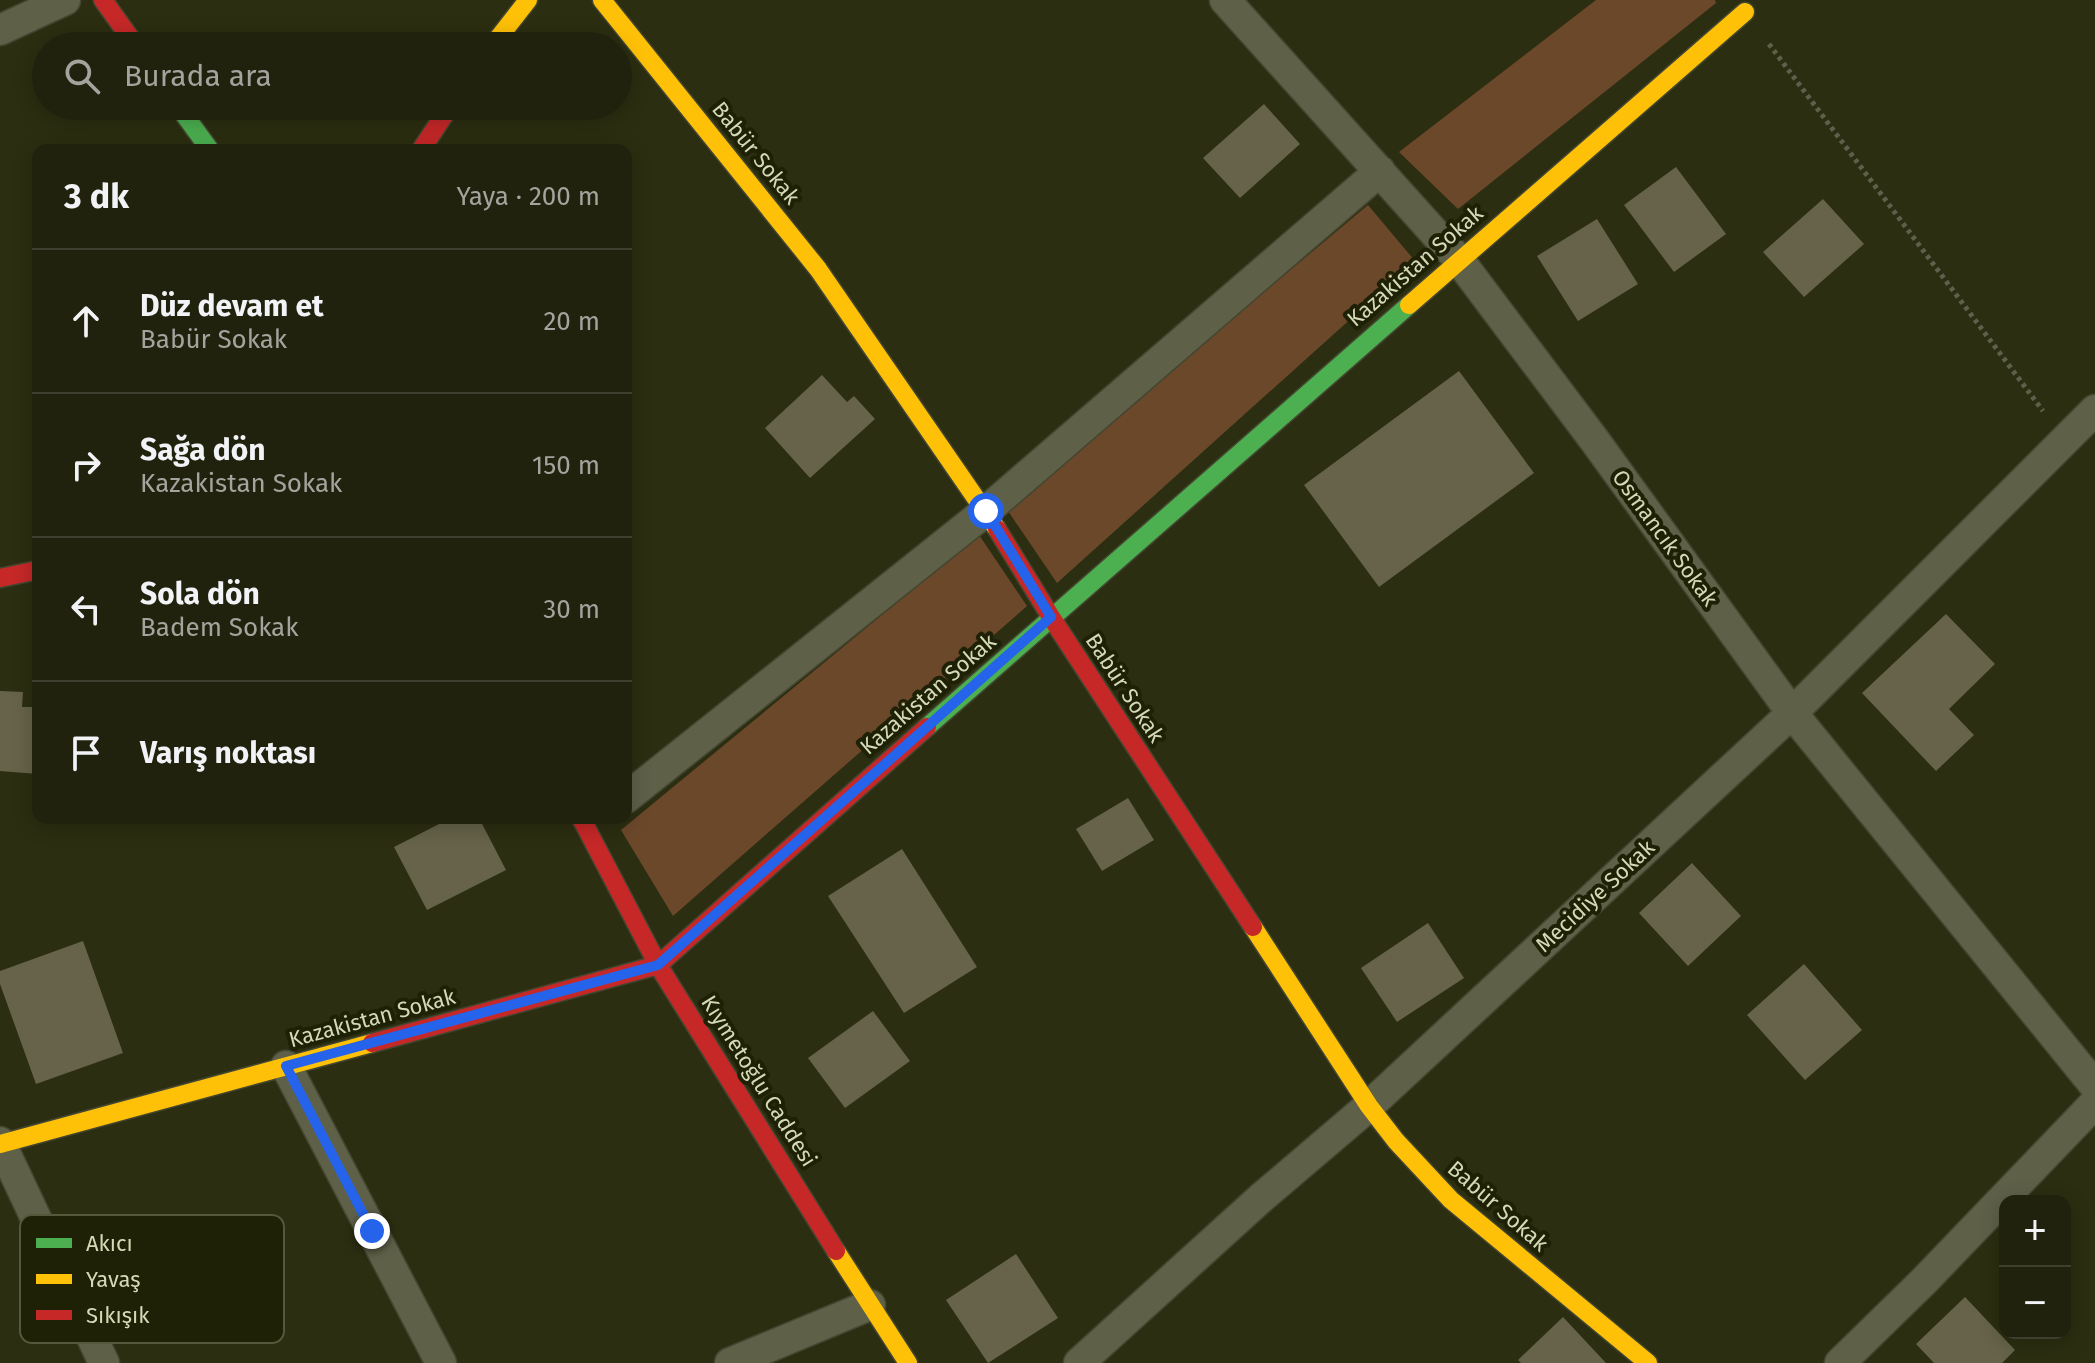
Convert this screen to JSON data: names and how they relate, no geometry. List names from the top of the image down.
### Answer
{
  "streets": {
    "street": [
      "Babür Sokak",
      "Kazakistan Sokak",
      "Osmancık Sokak",
      "Mecidiye Sokak",
      "Kıymetoğlu Caddesi"
    ]
  },
  "crossings": [
    ["Babür Sokak", "Kazakistan Sokak"],
    ["Babür Sokak", "Mecidiye Sokak"],
    ["Kazakistan Sokak", "Osmancık Sokak"],
    ["Kazakistan Sokak", "Kıymetoğlu Caddesi"],
    ["Osmancık Sokak", "Mecidiye Sokak"]
  ],
  "legend": ["Akıcı", "Yavaş", "Sıkışık"],
  "page": {
    "search": "Burada ara",
    "heading": ["3 dk", "Yaya · 200 m"],
    "list": [
      ["Düz devam et", "Babür Sokak", "20 m"],
      ["Sağa dön", "Kazakistan Sokak", "150 m"],
      ["Sola dön", "Badem Sokak", "30 m"],
      "Varış noktası"
    ],
    "map_buttons": ["+", "−"]
  }
}
